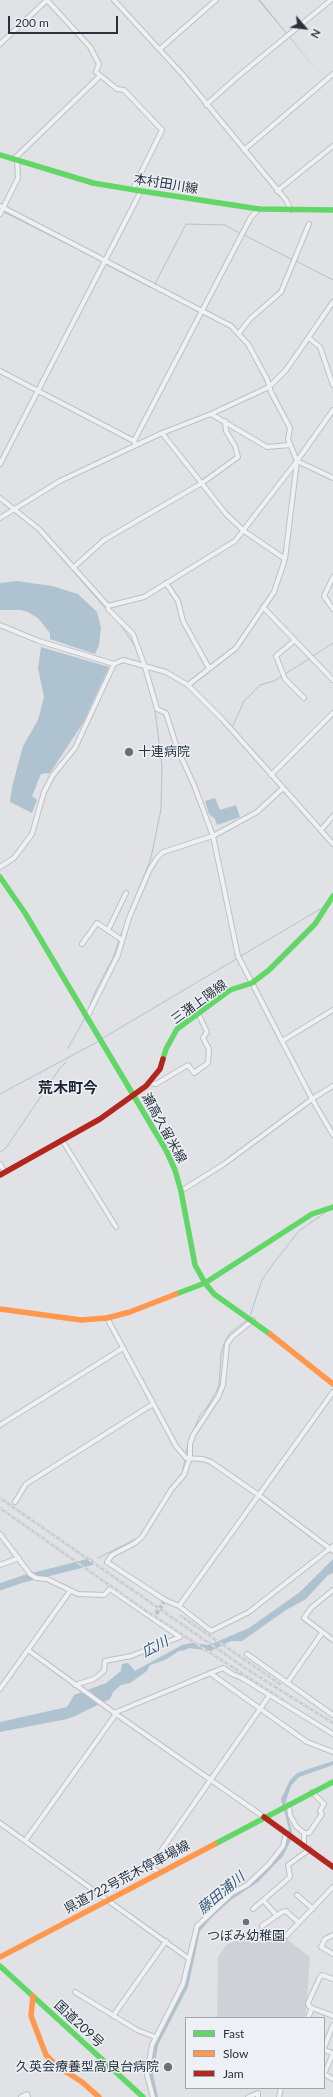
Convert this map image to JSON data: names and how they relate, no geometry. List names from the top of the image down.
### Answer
{
  "streets": {
    "main road": [
      "本村田川線",
      "三潴上陽線",
      "瀬高久留米線",
      "県道722号荒木停車場線",
      "国道209号"
    ]
  },
  "crossings": [
    ["三潴上陽線", "瀬高久留米線"]
  ],
  "districts": ["荒木町今"],
  "water": ["広川", "藤田浦川"],
  "places": ["十連病院", "つぼみ幼稚園", "久英会療養型高良台病院"],
  "legend": ["Fast", "Slow", "Jam"],
  "scale_bar": "200 m",
  "north": "bottom right"
}
